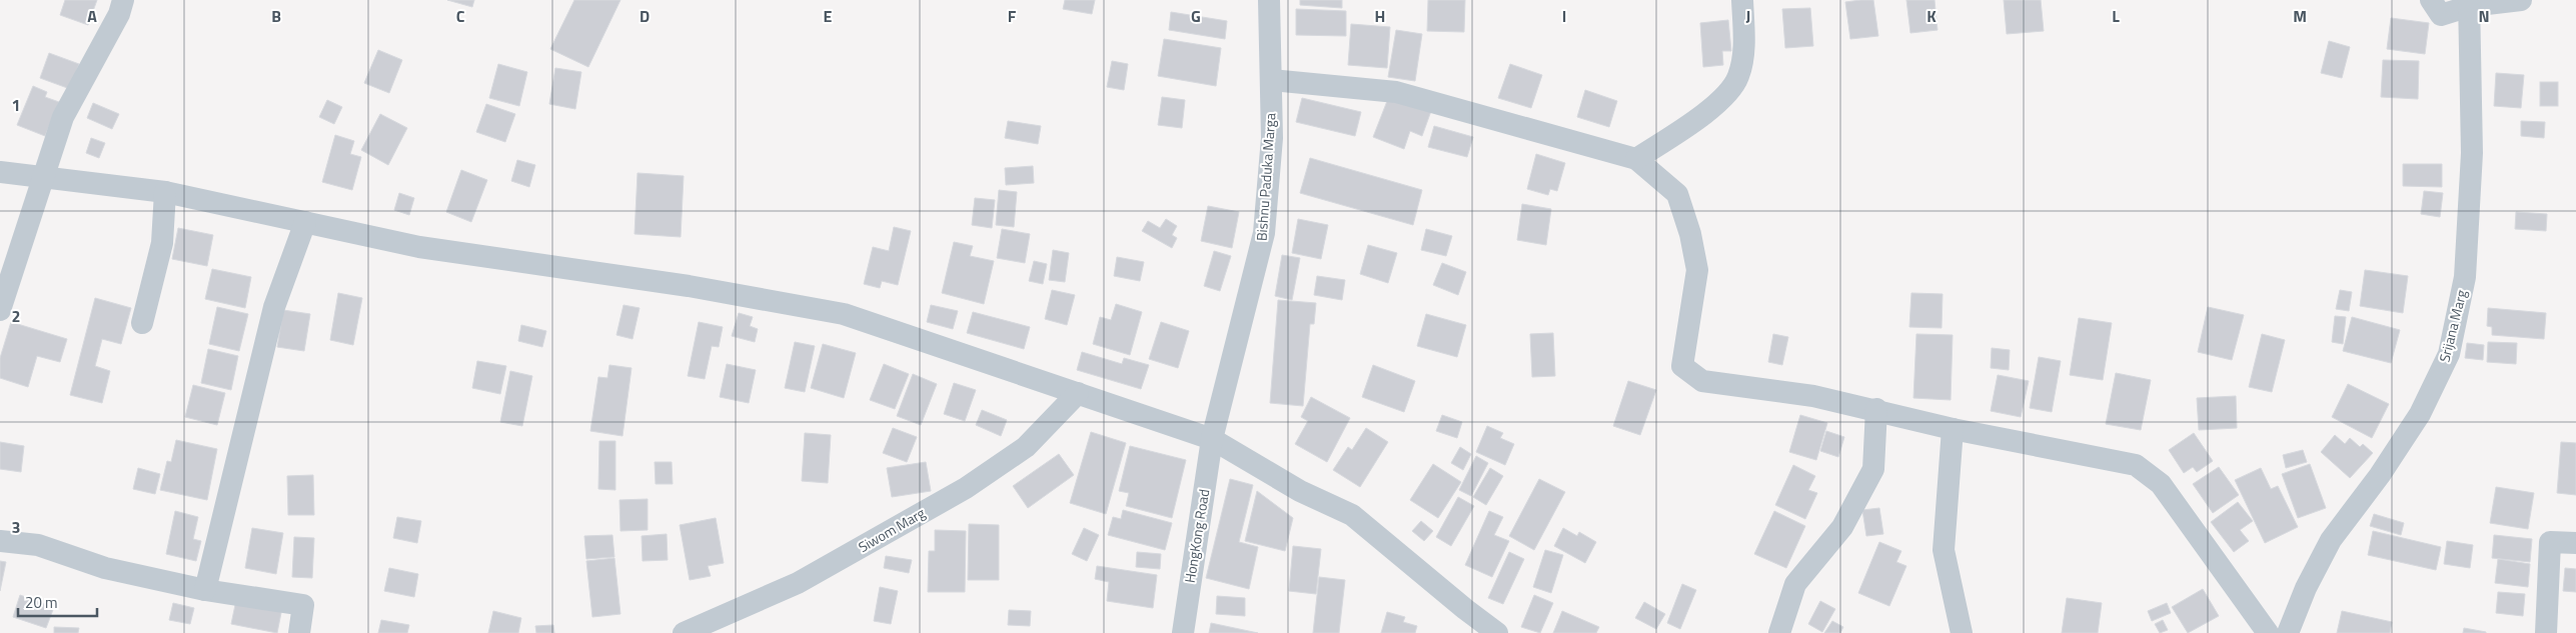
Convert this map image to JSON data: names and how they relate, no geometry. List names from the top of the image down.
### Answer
{
  "streets": {
    "street": [
      "Bishnu Paduka Marga",
      "Srijana Marg",
      "Siwom Marg",
      "HongKong Road"
    ]
  },
  "crossings": [
    ["Bishnu Paduka Marga", "HongKong Road"]
  ],
  "scale_bar": "20 m",
  "grid": {
    "columns": [
      "A",
      "B",
      "C",
      "D",
      "E",
      "F",
      "G",
      "H",
      "I",
      "J",
      "K",
      "L",
      "M",
      "N"
    ],
    "rows": ["1", "2", "3"]
  }
}
